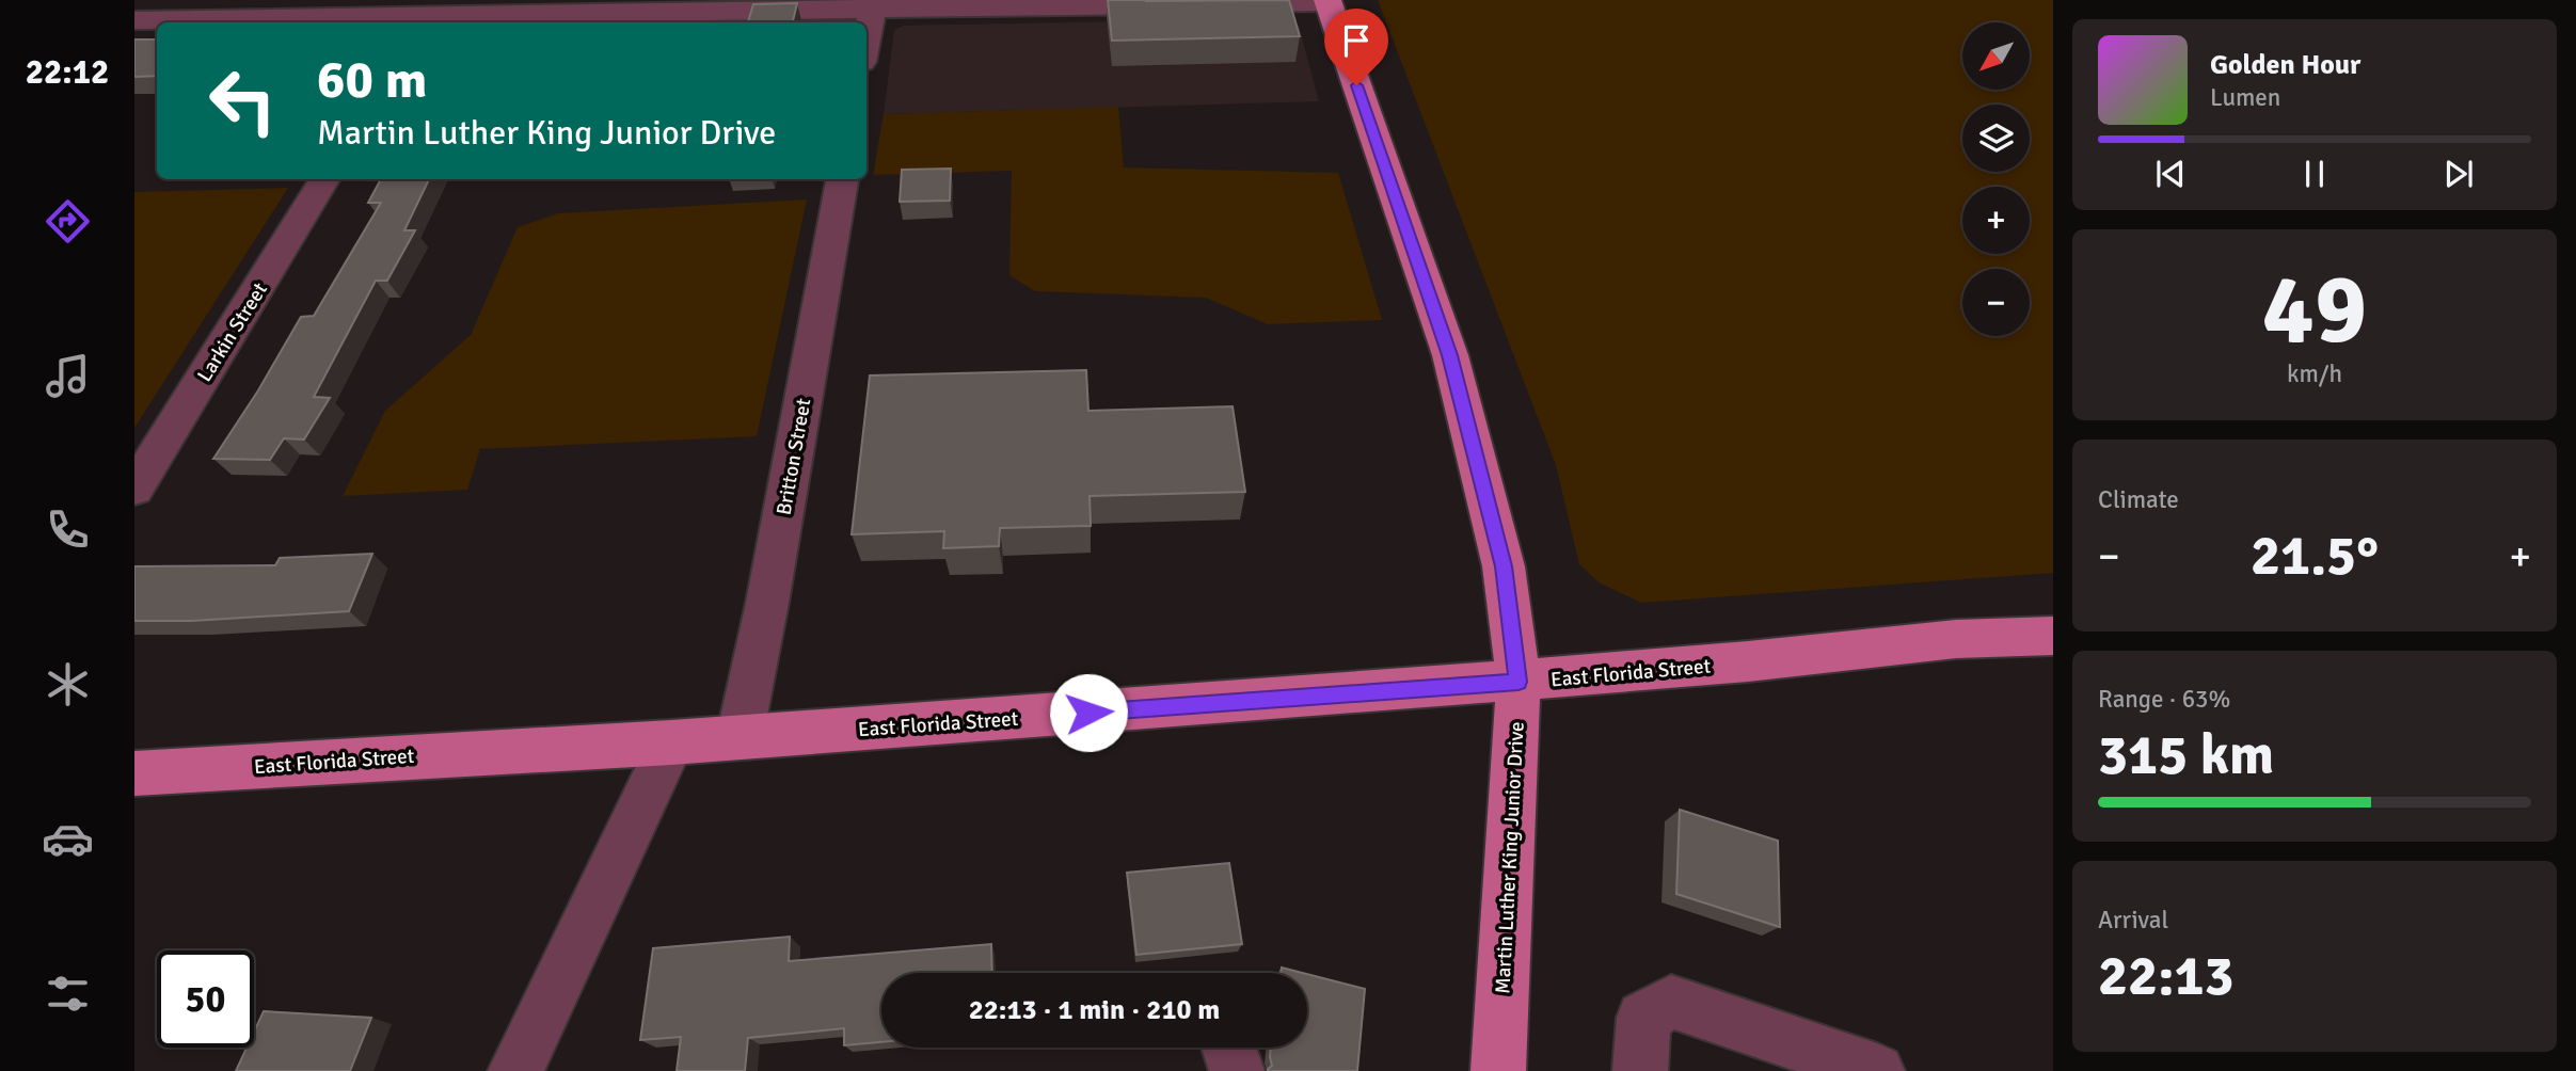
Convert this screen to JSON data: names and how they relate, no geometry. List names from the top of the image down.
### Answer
{
  "streets": {
    "main road": ["East Florida Street", "Martin Luther King Junior Drive"],
    "street": ["Larkin Street", "Britton Street"]
  },
  "crossings": [
    ["Britton Street", "East Florida Street"],
    ["East Florida Street", "Martin Luther King Junior Drive"]
  ],
  "north": "bottom left",
  "page": {
    "tabs": "22:12",
    "map_buttons": ["+", "−"],
    "turn": ["60 m", "Martin Luther King Junior Drive"],
    "song": ["Golden Hour", "Lumen"],
    "tile": [
      ["49", "km/h"],
      "Climate",
      ["Range · 63%", "315 km"],
      ["Arrival", "22:13"]
    ],
    "heat": ["−", "21.5°", "+"],
    "limit": "50",
    "trip": "22:13 · 1 min · 210 m"
  }
}
